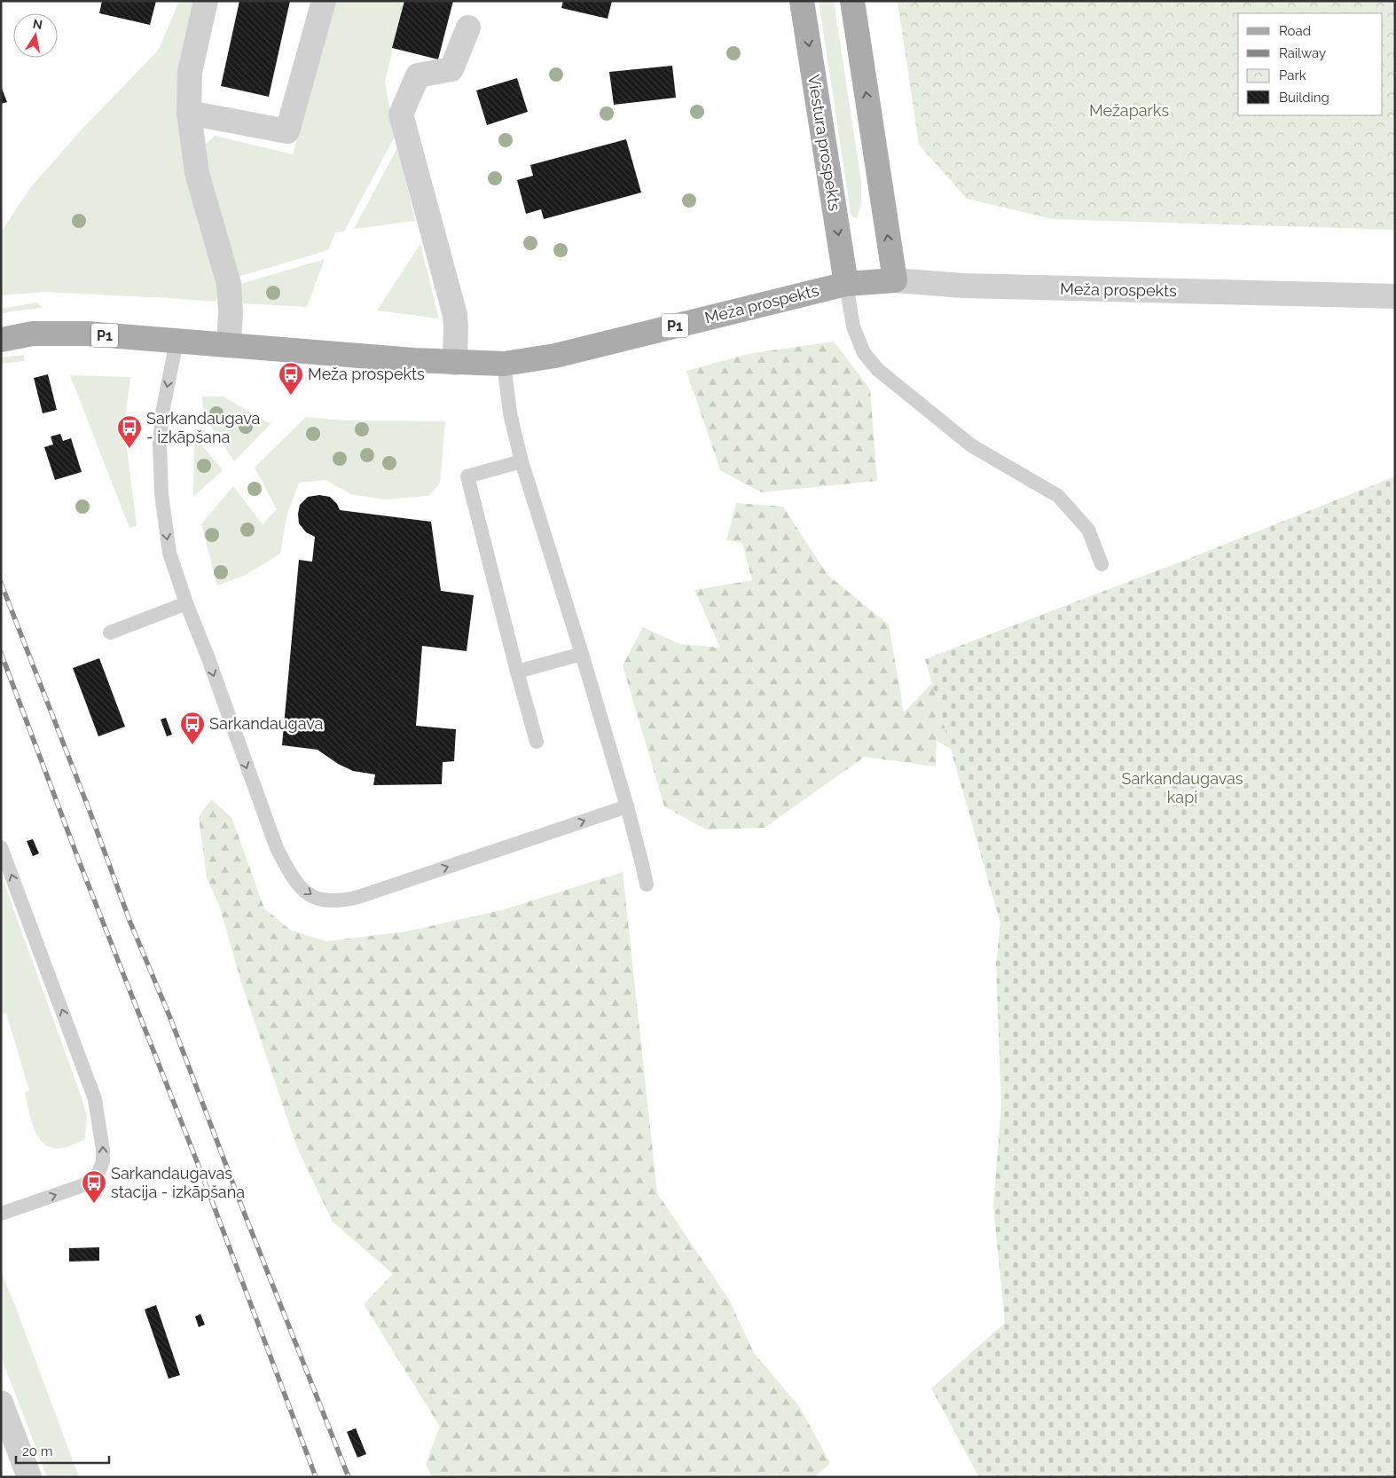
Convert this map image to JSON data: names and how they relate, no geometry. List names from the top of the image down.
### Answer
{
  "streets": {
    "main road": ["Viestura prospekts", "Meža prospekts", "P1"]
  },
  "crossings": [
    ["Viestura prospekts", "Meža prospekts"]
  ],
  "parks": ["Mežaparks", "Sarkandaugavas kapi"],
  "places": {
    "bus stop": [
      "Meža prospekts",
      "Sarkandaugava - izkāpšana",
      "Sarkandaugava",
      "Sarkandaugavas stacija - izkāpšana"
    ]
  },
  "legend": [
    "Road",
    "Railway",
    "Park",
    "Building"
  ],
  "scale_bar": "20 m",
  "north": "top"
}
